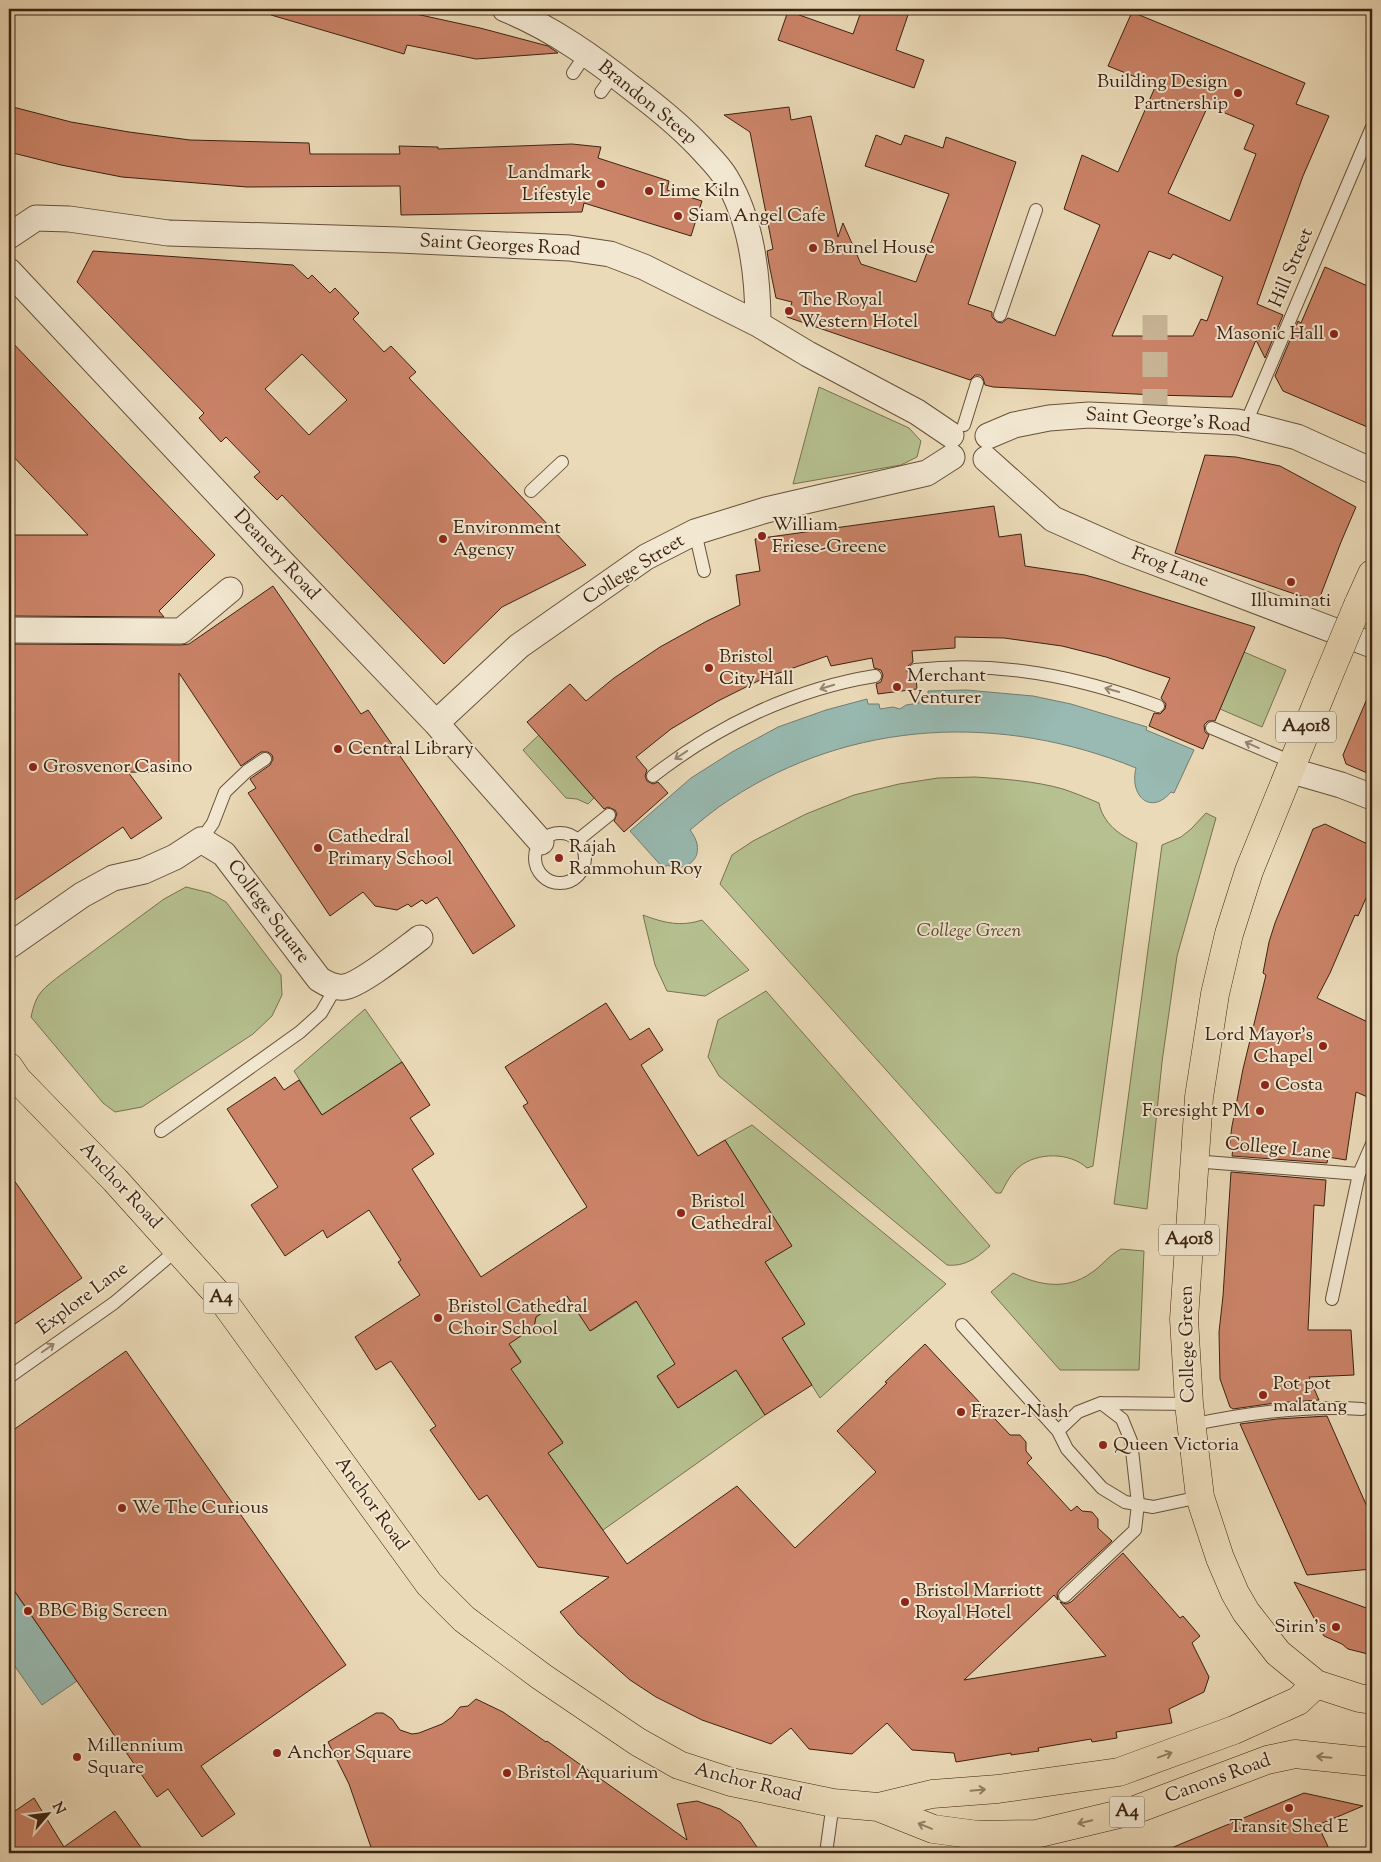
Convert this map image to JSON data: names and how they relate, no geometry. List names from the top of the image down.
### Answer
{
  "streets": {
    "main road": [
      "A4018",
      "Anchor Road",
      "A4",
      "College Green",
      "Canons Road"
    ],
    "street": [
      "Brandon Steep",
      "Saint Georges Road",
      "Saint George's Road",
      "Deanery Road",
      "Frog Lane",
      "College Street",
      "College Square"
    ],
    "lane": ["Hill Street", "College Lane", "Explore Lane"]
  },
  "crossings": [
    ["Brandon Steep", "Saint Georges Road"],
    ["Saint Georges Road", "Saint George's Road"],
    ["Saint Georges Road", "Frog Lane"],
    ["Saint Georges Road", "College Street"],
    ["Hill Street", "Saint George's Road"],
    ["Saint George's Road", "Frog Lane"],
    ["Saint George's Road", "College Street"],
    ["Deanery Road", "College Street"],
    ["Frog Lane", "College Street"],
    ["A4018", "College Green"],
    ["College Lane", "College Green"],
    ["Anchor Road", "Explore Lane"],
    ["Anchor Road", "Canons Road"],
    ["A4", "College Green"],
    ["A4", "Canons Road"]
  ],
  "one_way": ["Explore Lane"],
  "parks": ["College Green"],
  "places": [
    "Building Design Partnership",
    "Landmark Lifestyle",
    "Lime Kiln",
    "Siam Angel Cafe",
    "Brunel House",
    "The Royal Western Hotel",
    "Masonic Hall",
    "William Friese-Greene",
    "Environment Agency",
    "Illuminati",
    "Bristol City Hall",
    "Merchant Venturer",
    "Central Library",
    "Grosvenor Casino",
    "Cathedral Primary School",
    "Rajah Rammohun Roy",
    "Lord Mayor's Chapel",
    "Costa",
    "Foresight PM",
    "Bristol Cathedral",
    "Bristol Cathedral Choir School",
    "Pot pot malatang",
    "Frazer-Nash",
    "Queen Victoria",
    "We The Curious",
    "Bristol Marriott Royal Hotel",
    "BBC Big Screen",
    "Sirin's",
    "Anchor Square",
    "Millennium Square",
    "Bristol Aquarium",
    "Transit Shed E"
  ],
  "north": "top right"
}
